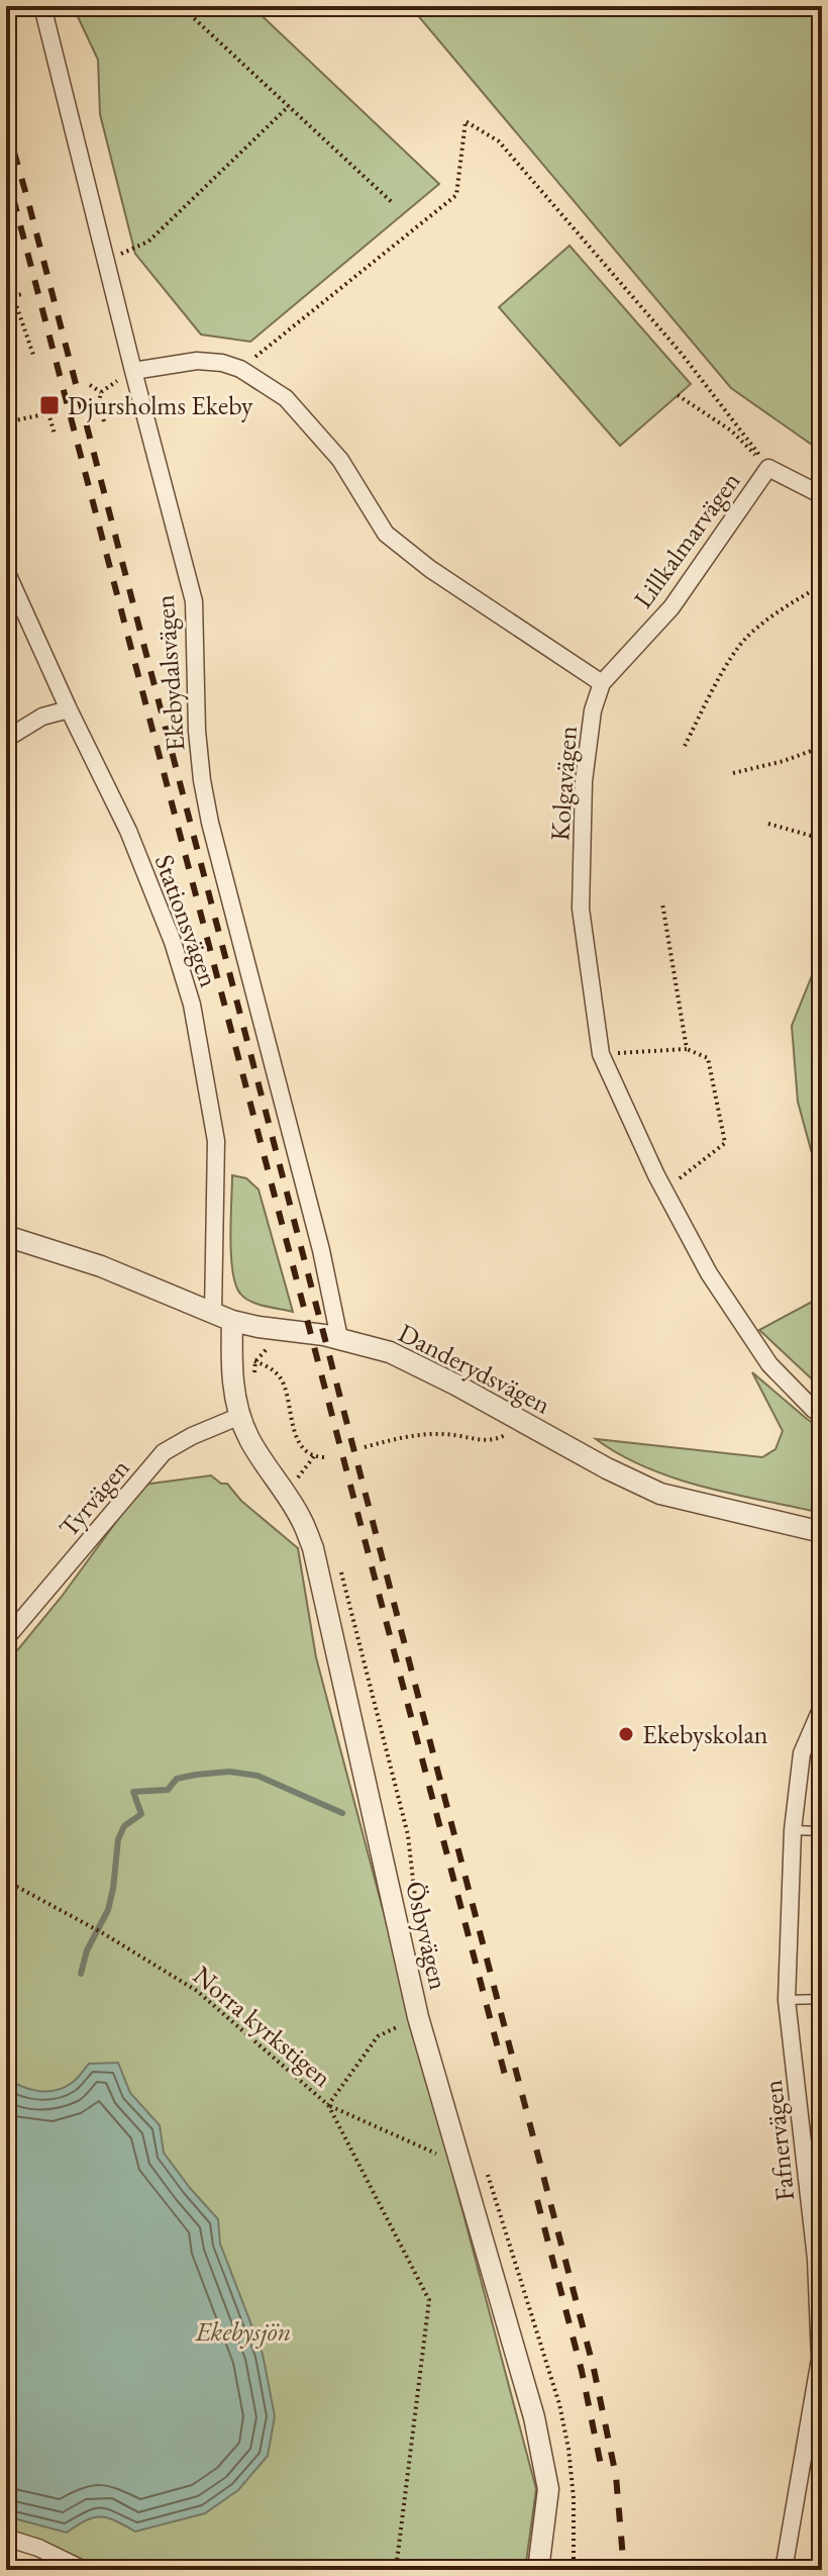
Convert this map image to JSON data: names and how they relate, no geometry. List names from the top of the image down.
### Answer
{
  "streets": {
    "street": [
      "Lillkalmarvägen",
      "Ekebydalsvägen",
      "Kolgavägen",
      "Stationsvägen",
      "Danderydsvägen",
      "Tyrvägen",
      "Ösbyvägen",
      "Fafnervägen"
    ],
    "path": ["Norra kyrkstigen"]
  },
  "crossings": [
    ["Lillkalmarvägen", "Kolgavägen"],
    ["Ekebydalsvägen", "Danderydsvägen"],
    ["Stationsvägen", "Danderydsvägen"],
    ["Stationsvägen", "Ösbyvägen"],
    ["Danderydsvägen", "Ösbyvägen"],
    ["Tyrvägen", "Ösbyvägen"],
    ["Ösbyvägen", "Norra kyrkstigen"]
  ],
  "parks": ["Ekebysjön"],
  "places": {
    "transit": ["Djursholms Ekeby"],
    "other": ["Ekebyskolan"]
  }
}
